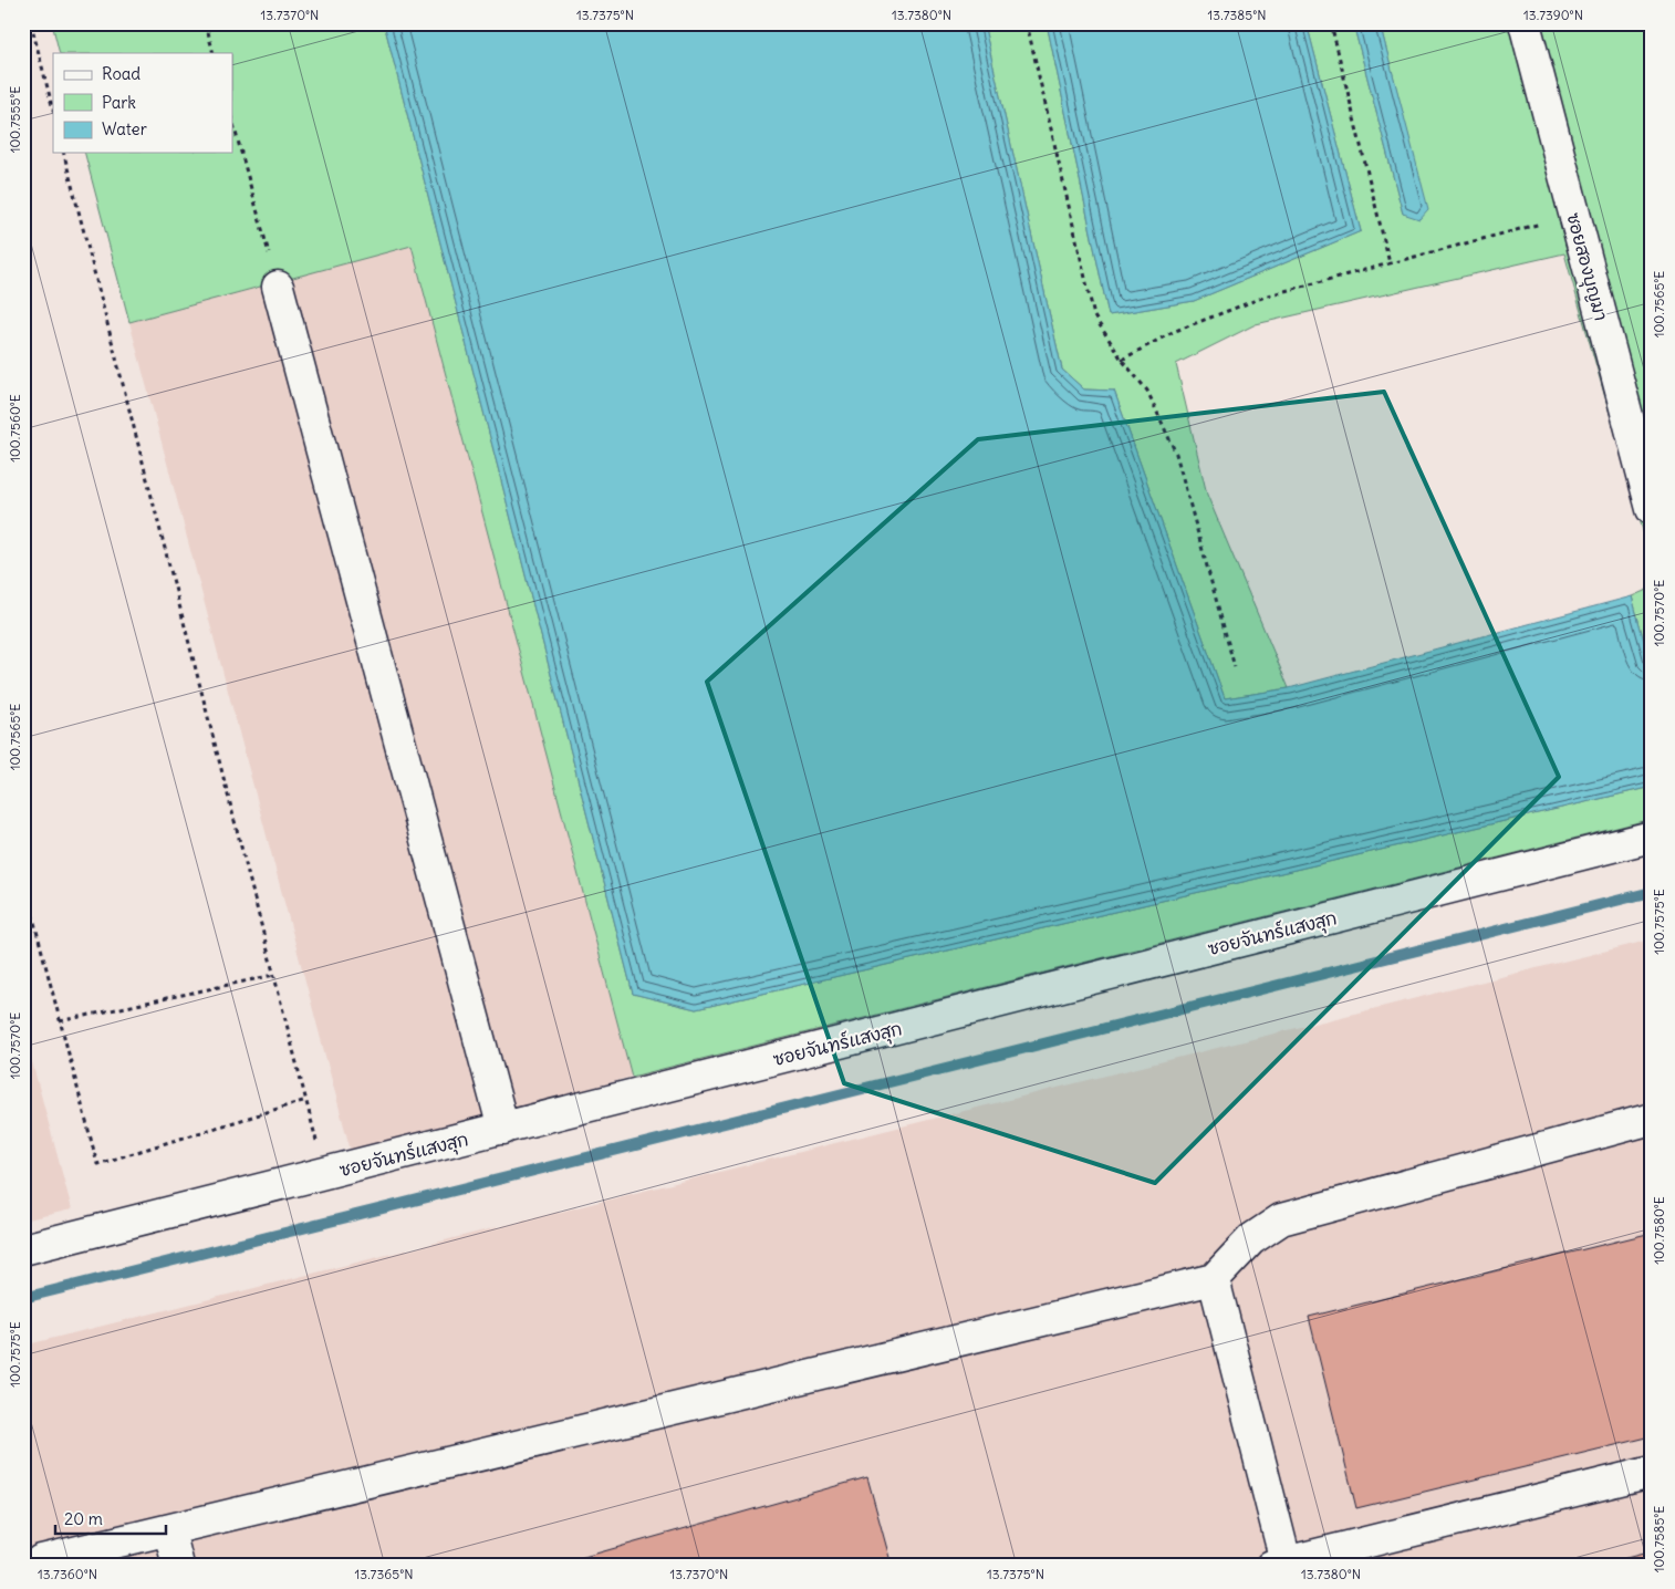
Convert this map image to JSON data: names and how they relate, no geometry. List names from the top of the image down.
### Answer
{
  "streets": {
    "street": ["ซอยสองบุญมา", "ซอยจันทร์แสงสุก"]
  },
  "legend": ["Road", "Park", "Water"],
  "scale_bar": "20 m",
  "coordinates": [
    "13.7370°N",
    "13.7375°N",
    "13.7380°N",
    "13.7385°N",
    "13.7390°N",
    "100.7555°E",
    "100.7565°E",
    "100.7560°E",
    "100.7570°E",
    "100.7575°E",
    "100.7580°E",
    "100.7585°E",
    "13.7360°N",
    "13.7365°N"
  ]
}
